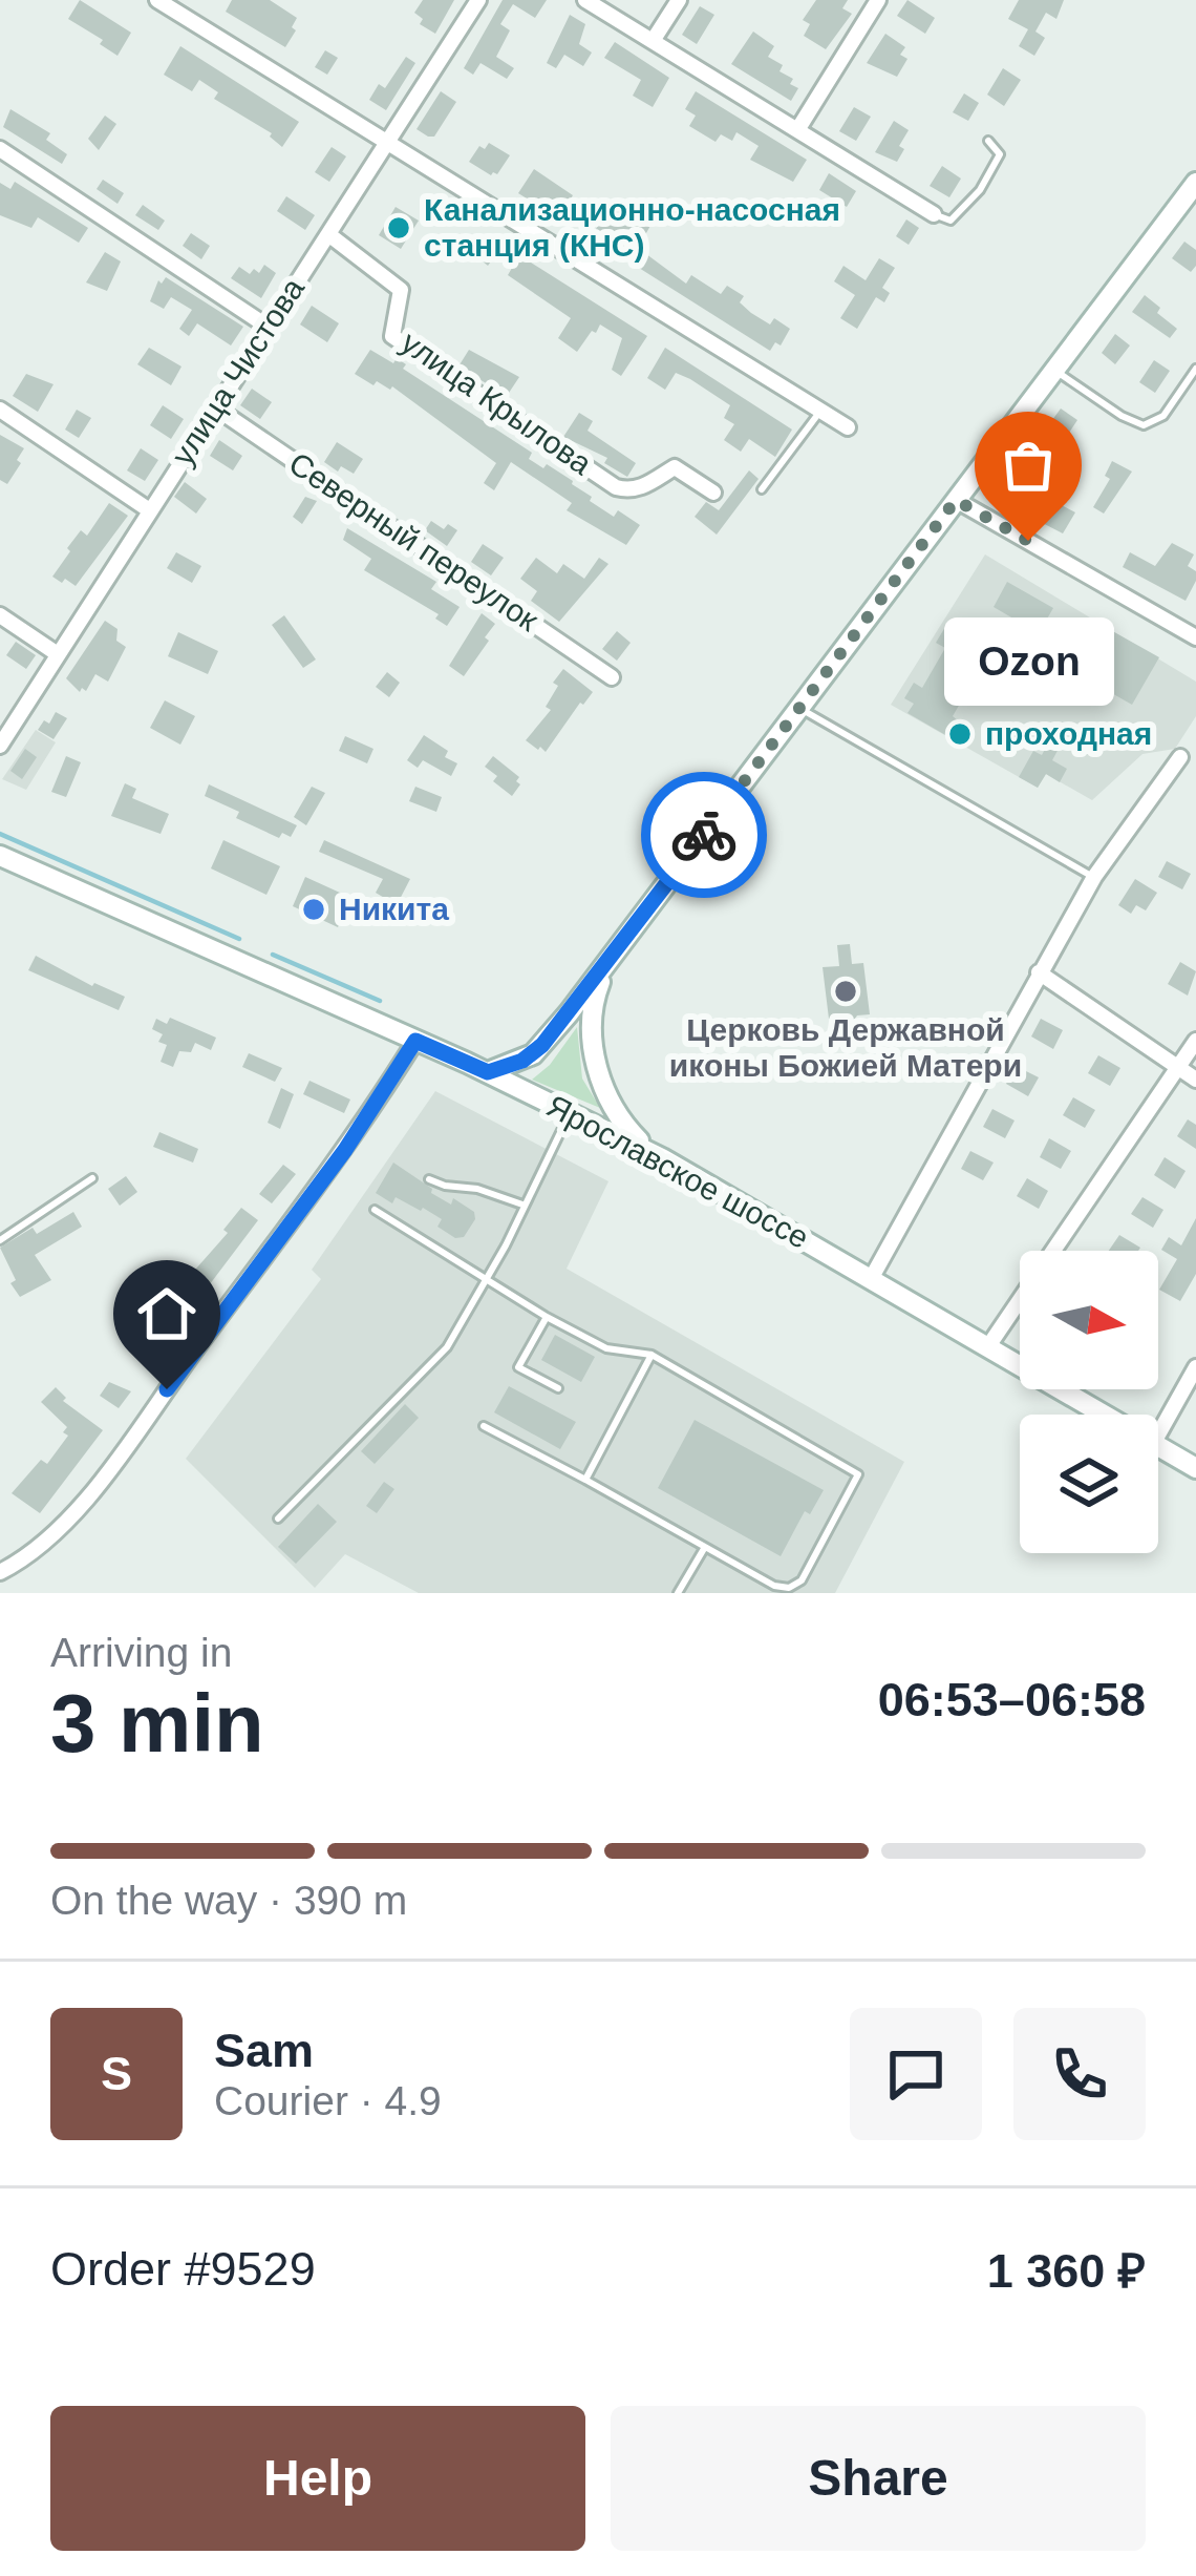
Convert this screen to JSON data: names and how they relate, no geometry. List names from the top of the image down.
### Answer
{
  "streets": {
    "main road": ["Ярославское шоссе"],
    "street": ["улица Чистова", "улица Крылова", "Северный переулок"]
  },
  "crossings": [
    ["улица Чистова", "улица Крылова"],
    ["улица Чистова", "Северный переулок"]
  ],
  "places": [
    "Канализационно-насосная станция (КНС)",
    "Ozon",
    "проходная",
    "Никита",
    "Церковь Державной иконы Божией Матери"
  ],
  "north": "right",
  "page": {
    "bubble": "Ozon",
    "heading": ["3 min", "Arriving in", "06:53–06:58"],
    "panel": [
      "Sam",
      "Courier · 4.9",
      "Order #9529",
      "1 360 ₽"
    ],
    "bar": "On the way · 390 m",
    "round": "S",
    "buttons": ["Help", "Share"]
  }
}
